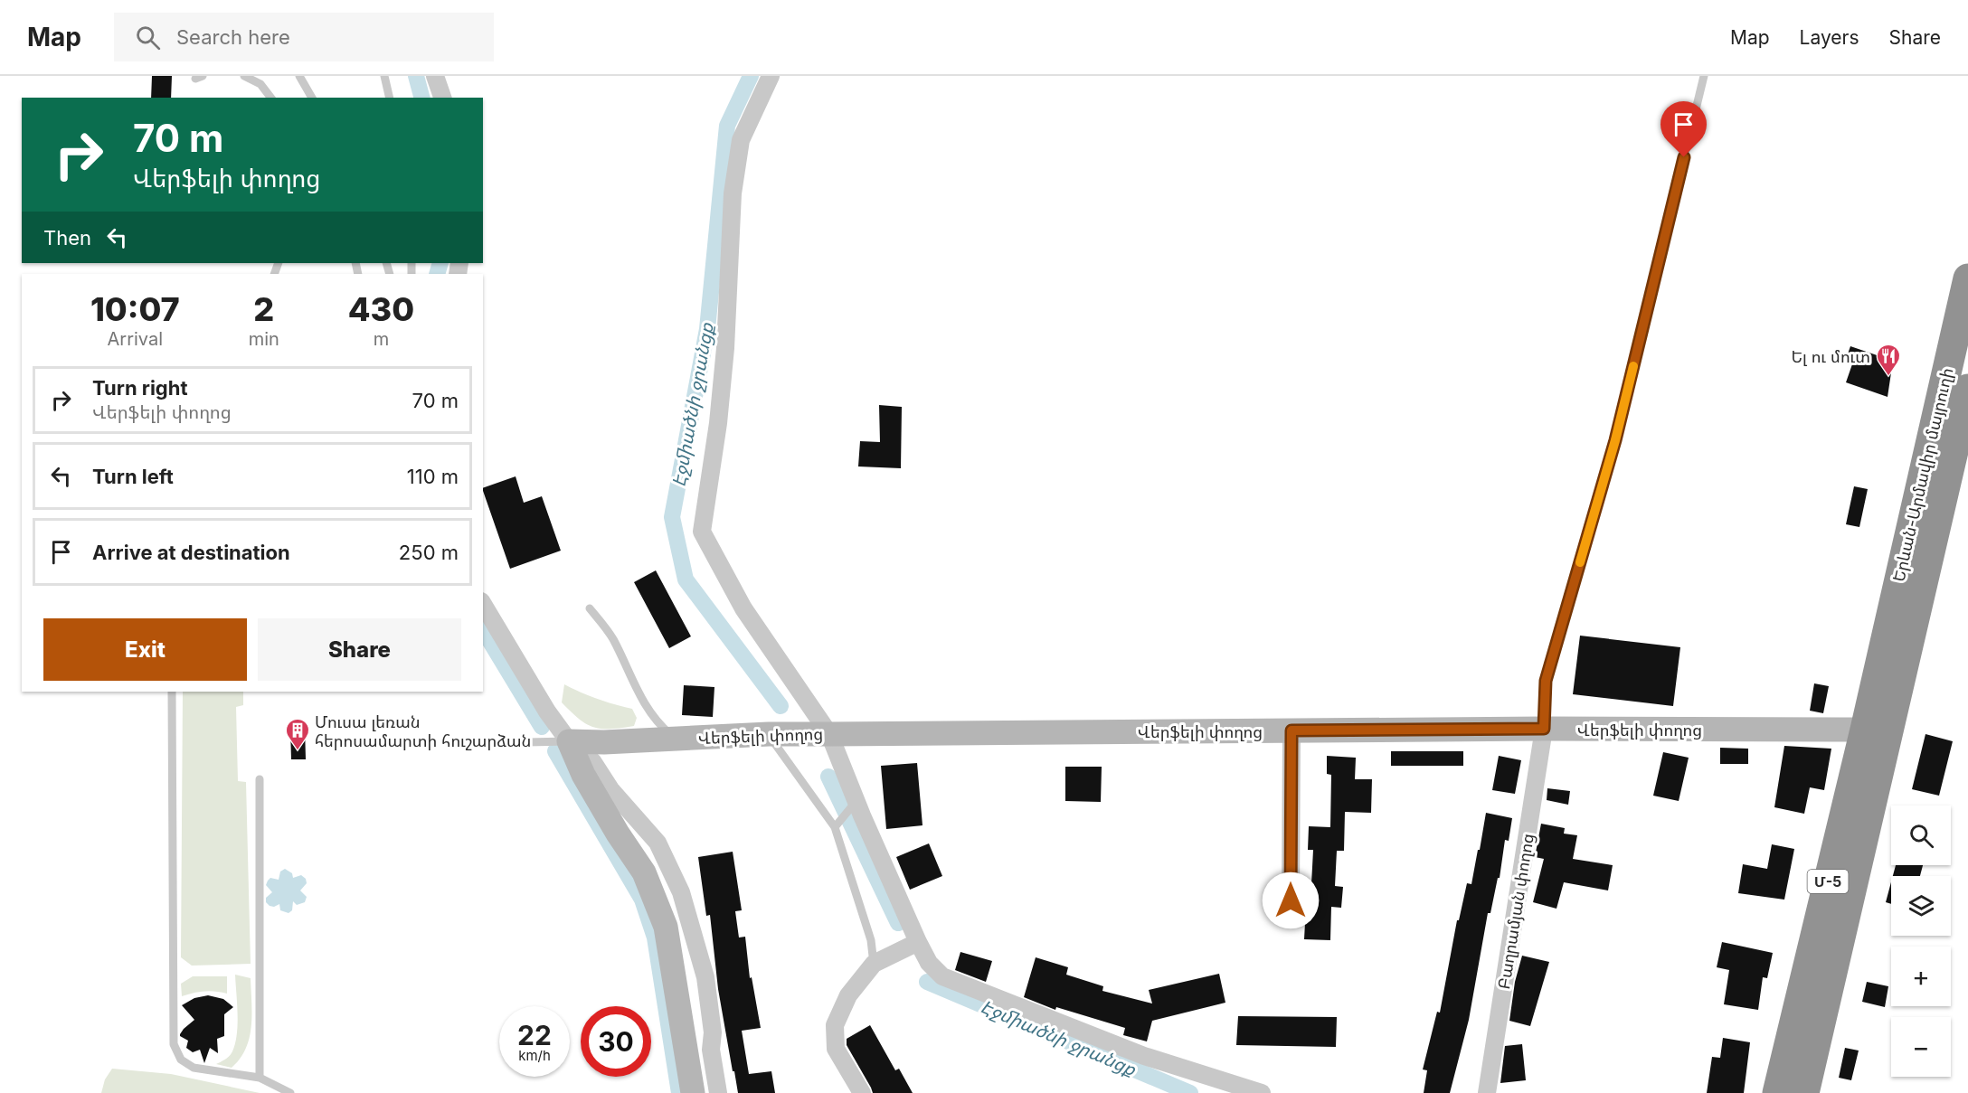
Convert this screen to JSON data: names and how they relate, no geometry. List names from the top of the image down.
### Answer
{
  "streets": {
    "highway": ["Երևան-Արմավիր մայրուղի", "Մ-5"],
    "street": ["Վերֆելի փողոց", "Բաղրամյան փողոց"]
  },
  "crossings": [
    ["Երևան-Արմավիր մայրուղի", "Մ-5"],
    ["Վերֆելի փողոց", "Մ-5"],
    ["Վերֆելի փողոց", "Բաղրամյան փողոց"]
  ],
  "water": ["Էջմիածնի ջրանցք"],
  "places": {
    "restaurant": ["Ել ու մուտ"],
    "building": ["Մուսա լեռան հերոսամարտի հուշարձան"]
  },
  "page": {
    "header": "Map",
    "search": "Search here",
    "nav": ["Map", "Layers", "Share"],
    "turn": ["70 m", "Վերֆելի փողոց"],
    "then": "Then",
    "eta": [
      "10:07",
      "Arrival",
      "2",
      "min",
      "430",
      "m"
    ],
    "list": [
      {
        "name": "Turn right",
        "note": "Վերֆելի փողոց",
        "value": "70 m"
      },
      {
        "name": "Turn left",
        "value": "110 m"
      },
      {
        "name": "Arrive at destination",
        "value": "250 m"
      }
    ],
    "buttons": ["Exit", "Share"],
    "map_buttons": ["+", "−"],
    "speed": "22 km/h",
    "limit": "30"
  }
}
